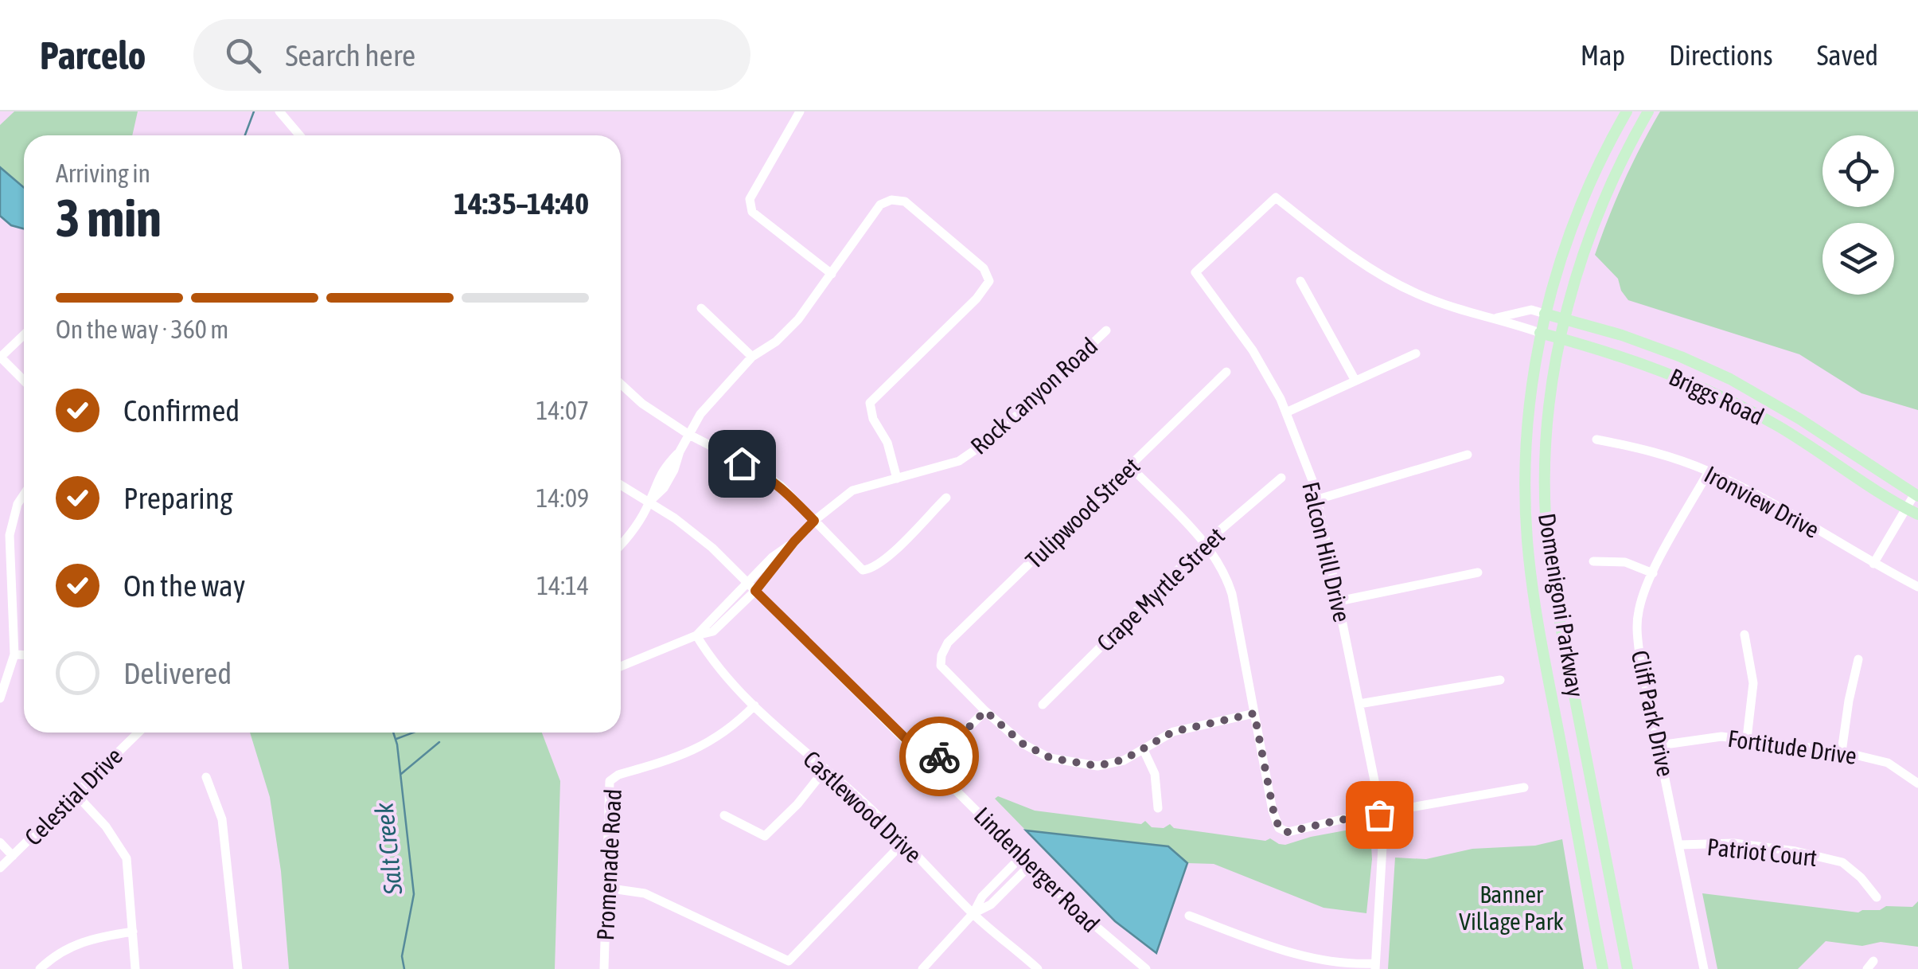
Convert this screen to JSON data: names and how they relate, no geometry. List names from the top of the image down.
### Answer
{
  "streets": {
    "main road": ["Briggs Road", "Domenigoni Parkway"],
    "street": [
      "Rock Canyon Road",
      "Ironview Drive",
      "Tulipwood Street",
      "Falcon Hill Drive",
      "Crape Myrtle Street",
      "Cliff Park Drive",
      "Fortitude Drive",
      "Celestial Drive",
      "Castlewood Drive",
      "Patriot Court",
      "Promenade Road",
      "Lindenberger Road"
    ]
  },
  "crossings": [
    ["Rock Canyon Road", "Castlewood Drive"],
    ["Rock Canyon Road", "Lindenberger Road"],
    ["Briggs Road", "Falcon Hill Drive"],
    ["Briggs Road", "Domenigoni Parkway"],
    ["Ironview Drive", "Cliff Park Drive"],
    ["Cliff Park Drive", "Fortitude Drive"],
    ["Cliff Park Drive", "Patriot Court"],
    ["Castlewood Drive", "Promenade Road"]
  ],
  "water": ["Salt Creek"],
  "parks": ["Banner Village Park"],
  "page": {
    "header": "Parcelo",
    "search": "Search here",
    "nav": ["Map", "Directions", "Saved"],
    "heading": ["3 min", "Arriving in", "14:35–14:40"],
    "bar": "On the way · 360 m",
    "list": [
      ["Confirmed", "14:07"],
      ["Preparing", "14:09"],
      ["On the way", "14:14"],
      "Delivered"
    ]
  }
}
